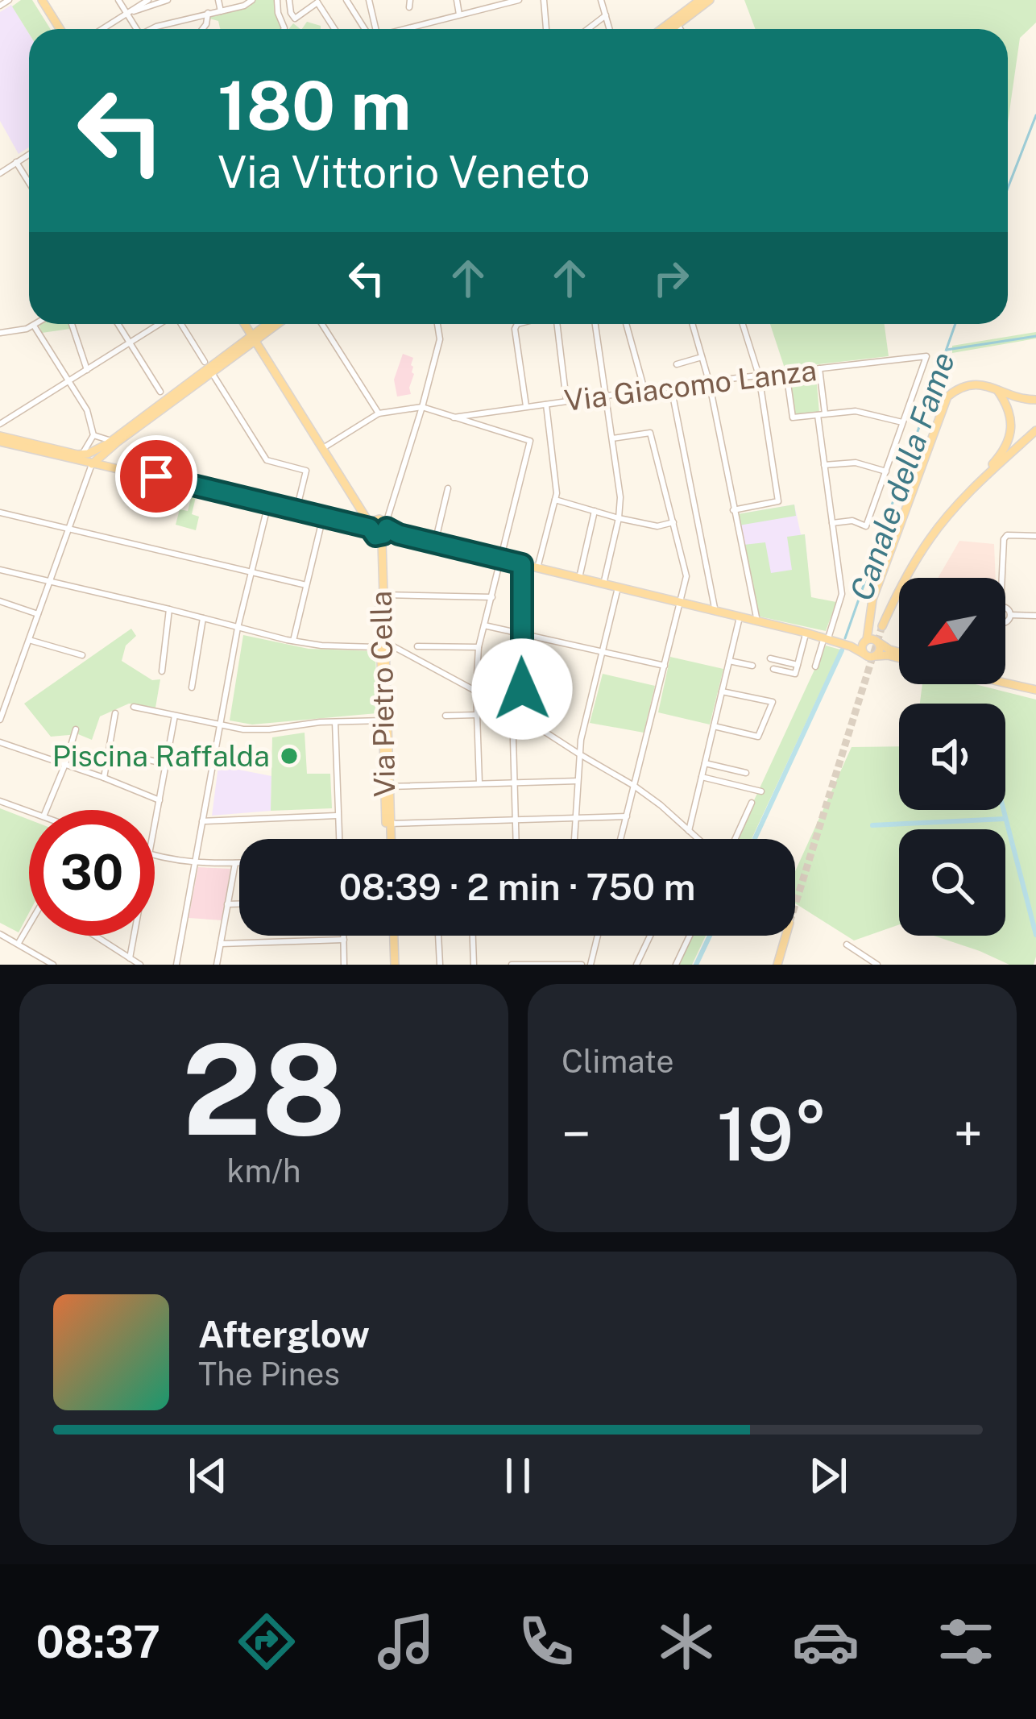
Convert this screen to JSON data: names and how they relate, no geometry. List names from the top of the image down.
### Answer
{
  "streets": {
    "main road": ["Via Pietro Cella"],
    "street": ["Via Giacomo Lanza"]
  },
  "water": ["Canale della Fame"],
  "places": ["Piscina Raffalda"],
  "north": "bottom left",
  "page": {
    "turn": ["180 m", "Via Vittorio Veneto"],
    "limit": "30",
    "trip": "08:39 · 2 min · 750 m",
    "tile": [
      ["28", "km/h"],
      "Climate"
    ],
    "heat": ["−", "19°", "+"],
    "song": ["Afterglow", "The Pines"],
    "tabs": "08:37"
  }
}
